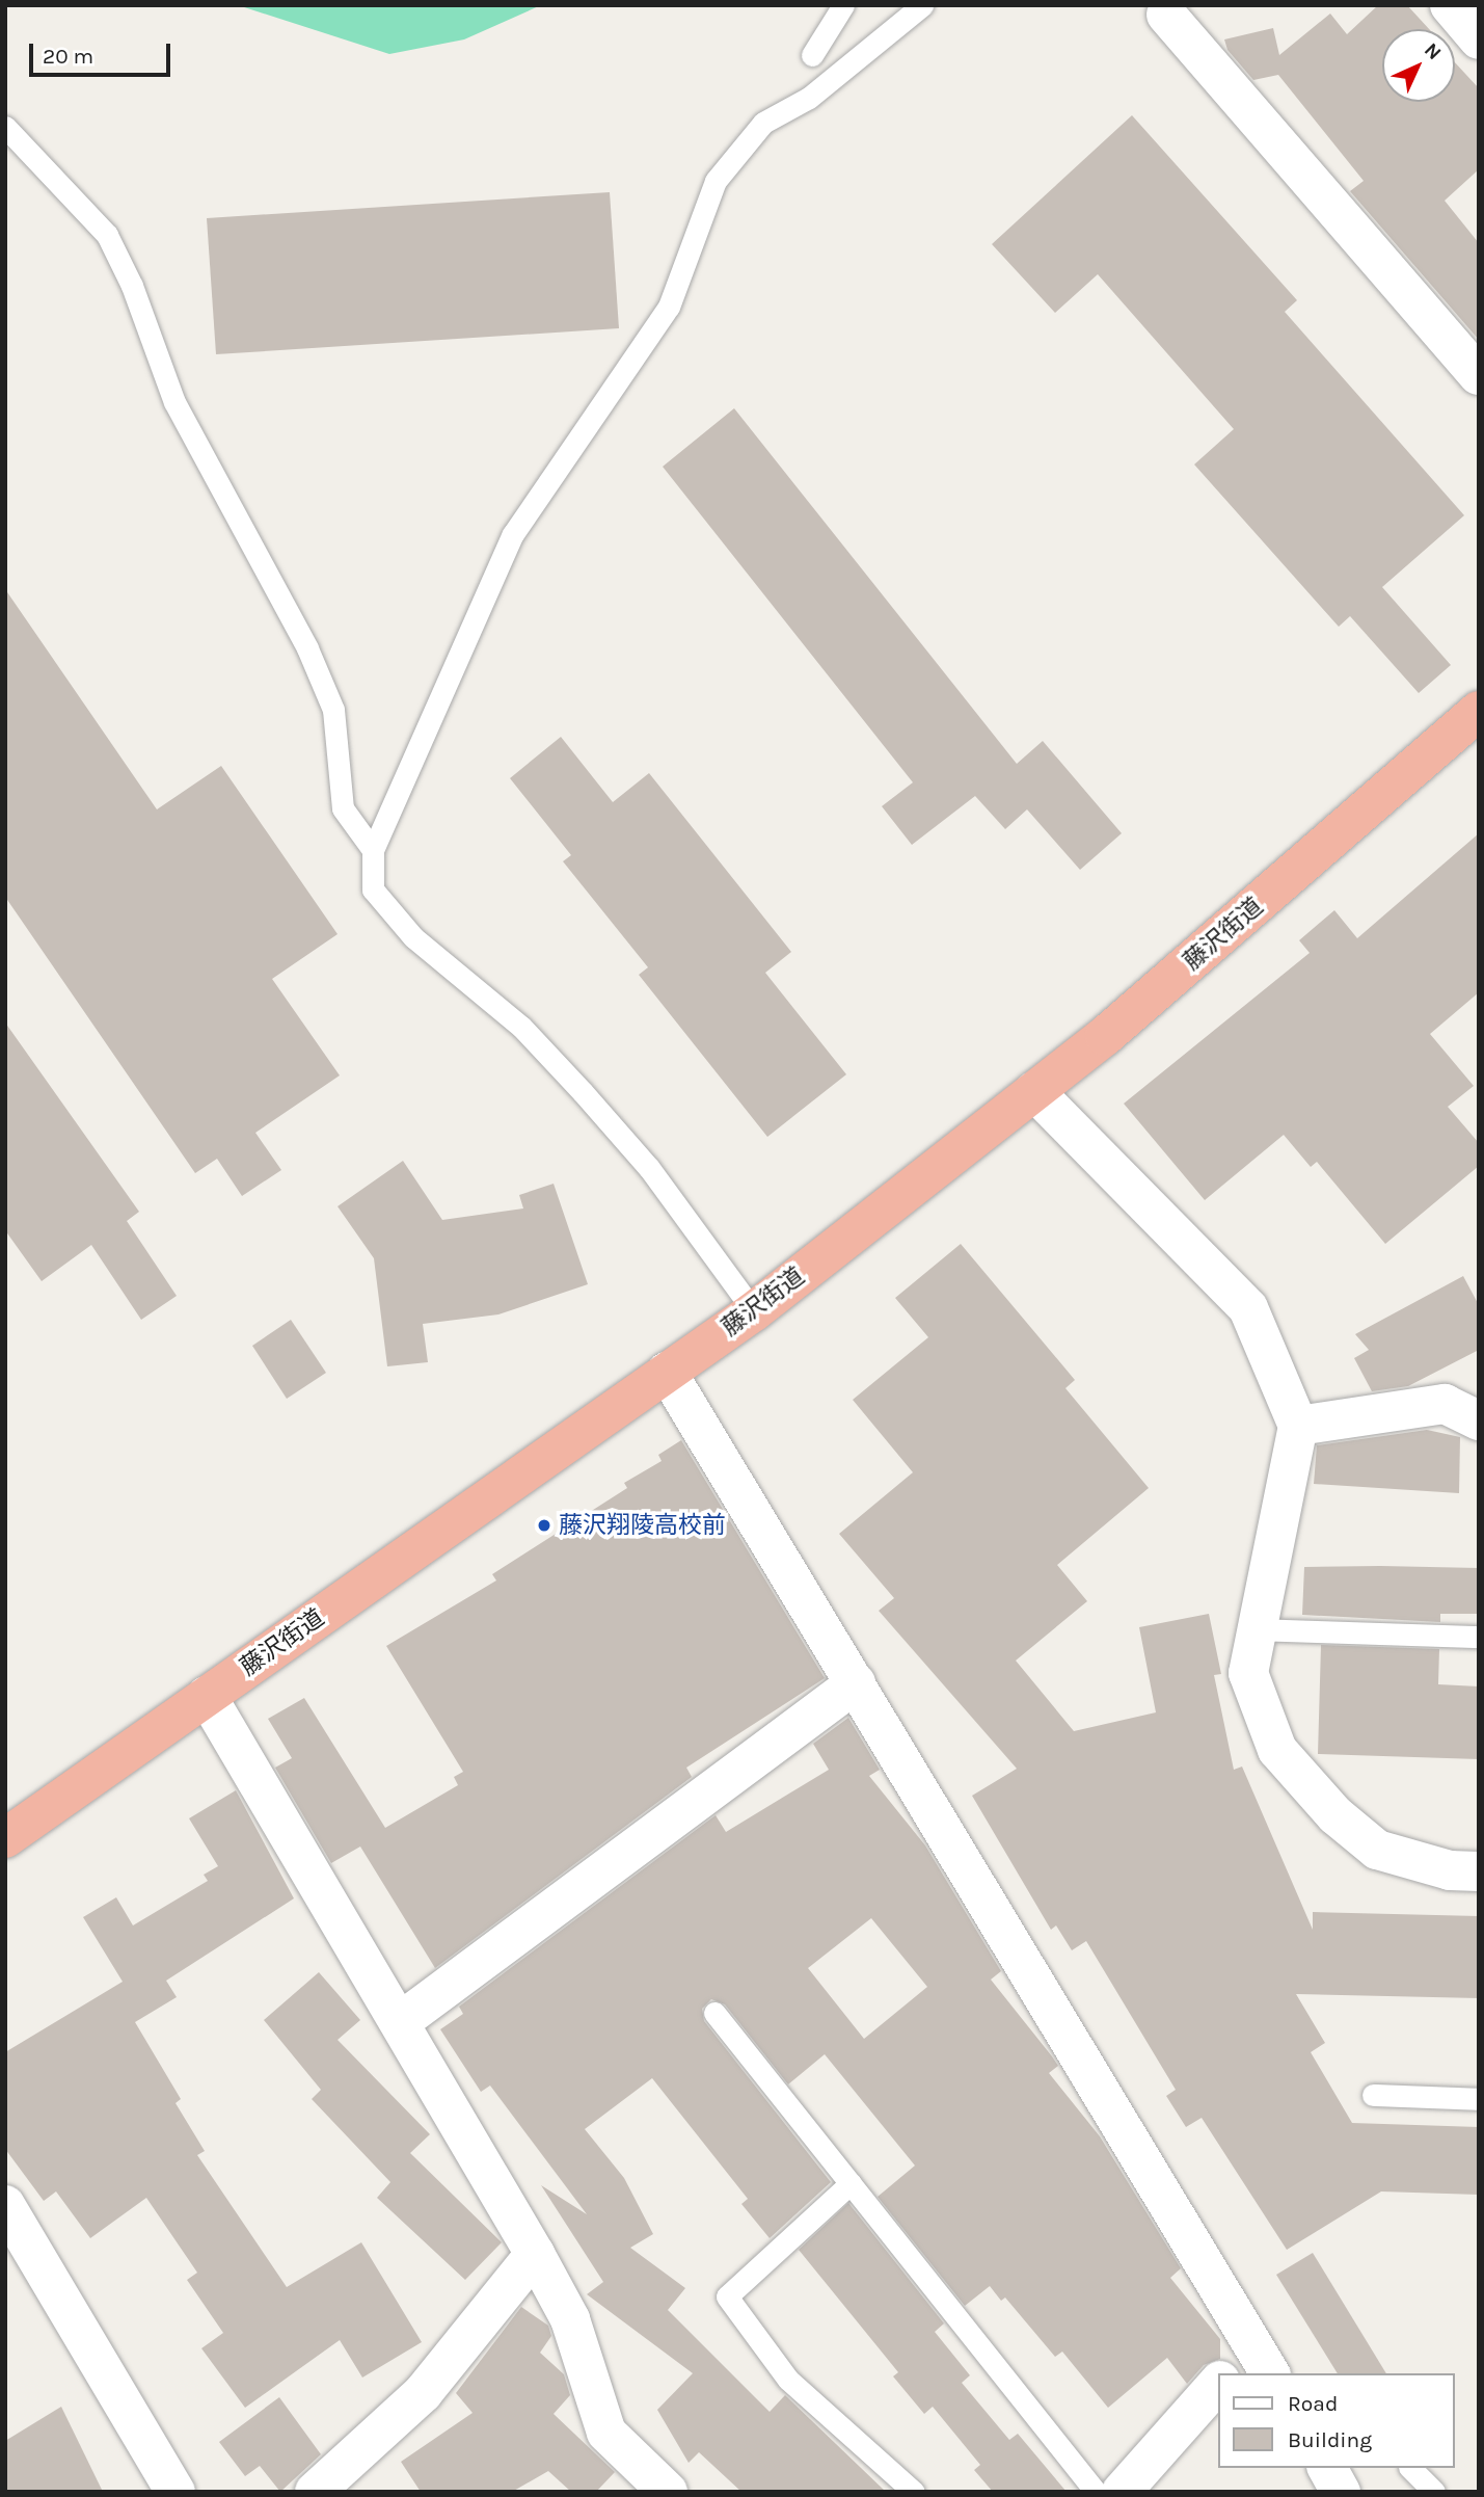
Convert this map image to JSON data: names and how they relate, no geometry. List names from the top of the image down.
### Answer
{
  "streets": {
    "highway": ["藤沢街道"]
  },
  "places": ["藤沢翔陵高校前"],
  "legend": ["Road", "Building"],
  "scale_bar": "20 m",
  "north": "top right"
}
